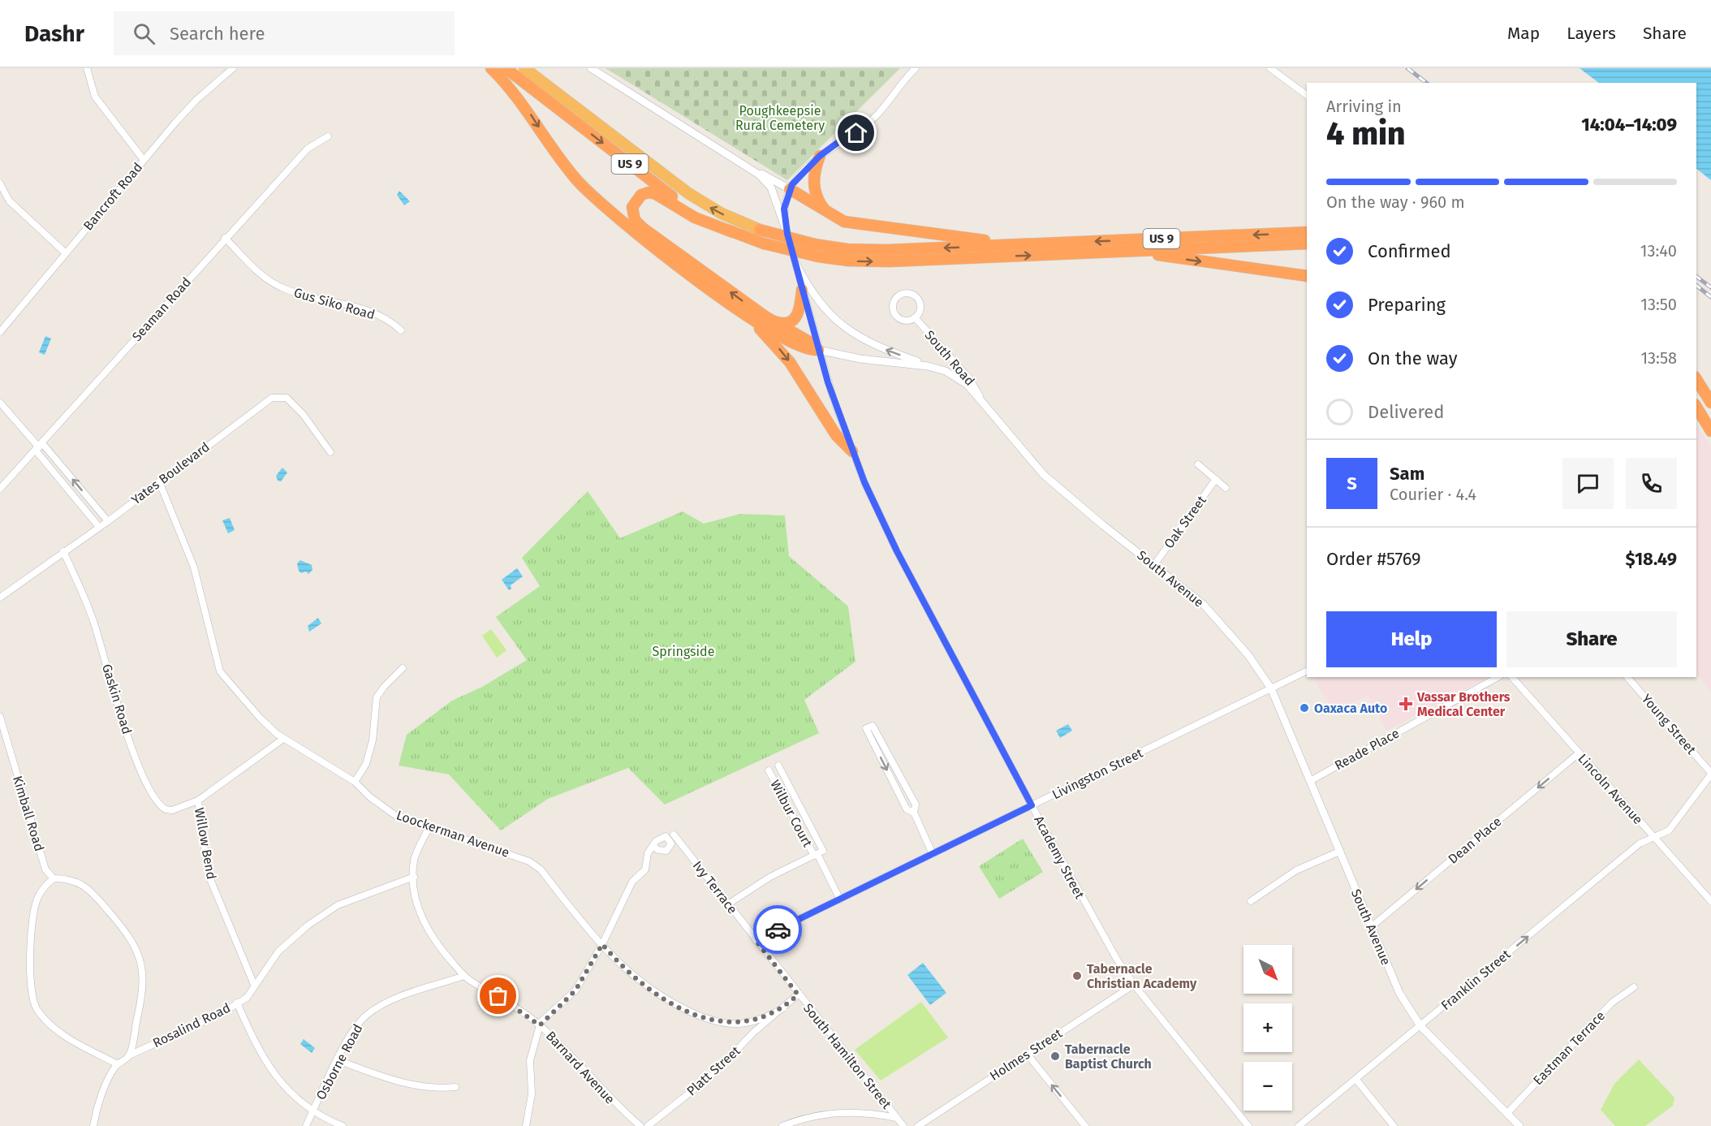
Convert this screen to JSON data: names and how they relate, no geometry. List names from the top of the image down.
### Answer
{
  "streets": {
    "highway": ["US 9"],
    "street": [
      "Bancroft Road",
      "Gus Siko Road",
      "Seaman Road",
      "South Road",
      "Yates Boulevard",
      "Oak Street",
      "South Avenue",
      "Gaskin Road",
      "Young Street",
      "Reade Place",
      "Livingston Street",
      "Lincoln Avenue",
      "Kimball Road",
      "Wilbur Court",
      "Loockerman Avenue",
      "Dean Place",
      "Willow Bend",
      "Academy Street",
      "Ivy Terrace",
      "Franklin Street",
      "Rosalind Road",
      "Eastman Terrace",
      "Holmes Street",
      "South Hamilton Street",
      "Osborne Road",
      "Barnard Avenue",
      "Platt Street"
    ]
  },
  "crossings": [
    ["Gus Siko Road", "Seaman Road"],
    ["South Road", "South Avenue"],
    ["Yates Boulevard", "Gaskin Road"],
    ["Yates Boulevard", "Loockerman Avenue"],
    ["Oak Street", "South Avenue"],
    ["South Avenue", "Reade Place"],
    ["South Avenue", "Livingston Street"],
    ["South Avenue", "Dean Place"],
    ["South Avenue", "Academy Street"],
    ["South Avenue", "Franklin Street"],
    ["South Avenue", "Eastman Terrace"],
    ["Gaskin Road", "Willow Bend"],
    ["Young Street", "Franklin Street"],
    ["Livingston Street", "Wilbur Court"],
    ["Livingston Street", "Academy Street"],
    ["Livingston Street", "Ivy Terrace"],
    ["Livingston Street", "South Hamilton Street"],
    ["Lincoln Avenue", "Dean Place"],
    ["Lincoln Avenue", "Franklin Street"],
    ["Loockerman Avenue", "Willow Bend"],
    ["Loockerman Avenue", "Barnard Avenue"],
    ["Loockerman Avenue", "Platt Street"],
    ["Willow Bend", "Rosalind Road"],
    ["Academy Street", "Holmes Street"],
    ["Ivy Terrace", "South Hamilton Street"],
    ["Rosalind Road", "Barnard Avenue"],
    ["South Hamilton Street", "Platt Street"],
    ["Osborne Road", "Barnard Avenue"]
  ],
  "one_way": ["Dean Place", "Franklin Street"],
  "parks": ["Poughkeepsie Rural Cemetery", "Springside"],
  "places": {
    "health": ["Vassar Brothers Medical Center"],
    "other": ["Oaxaca Auto", "Tabernacle Christian Academy", "Tabernacle Baptist Church"]
  },
  "north": "bottom right",
  "page": {
    "header": "Dashr",
    "search": "Search here",
    "nav": ["Map", "Layers", "Share"],
    "heading": ["4 min", "Arriving in", "14:04–14:09"],
    "panel": [
      "Sam",
      "Courier · 4.4",
      "Order #5769",
      "$18.49"
    ],
    "bar": "On the way · 960 m",
    "list": [
      ["Confirmed", "13:40"],
      ["Preparing", "13:50"],
      ["On the way", "13:58"],
      "Delivered"
    ],
    "round": "S",
    "buttons": ["Help", "Share"],
    "map_buttons": ["+", "−"]
  }
}
